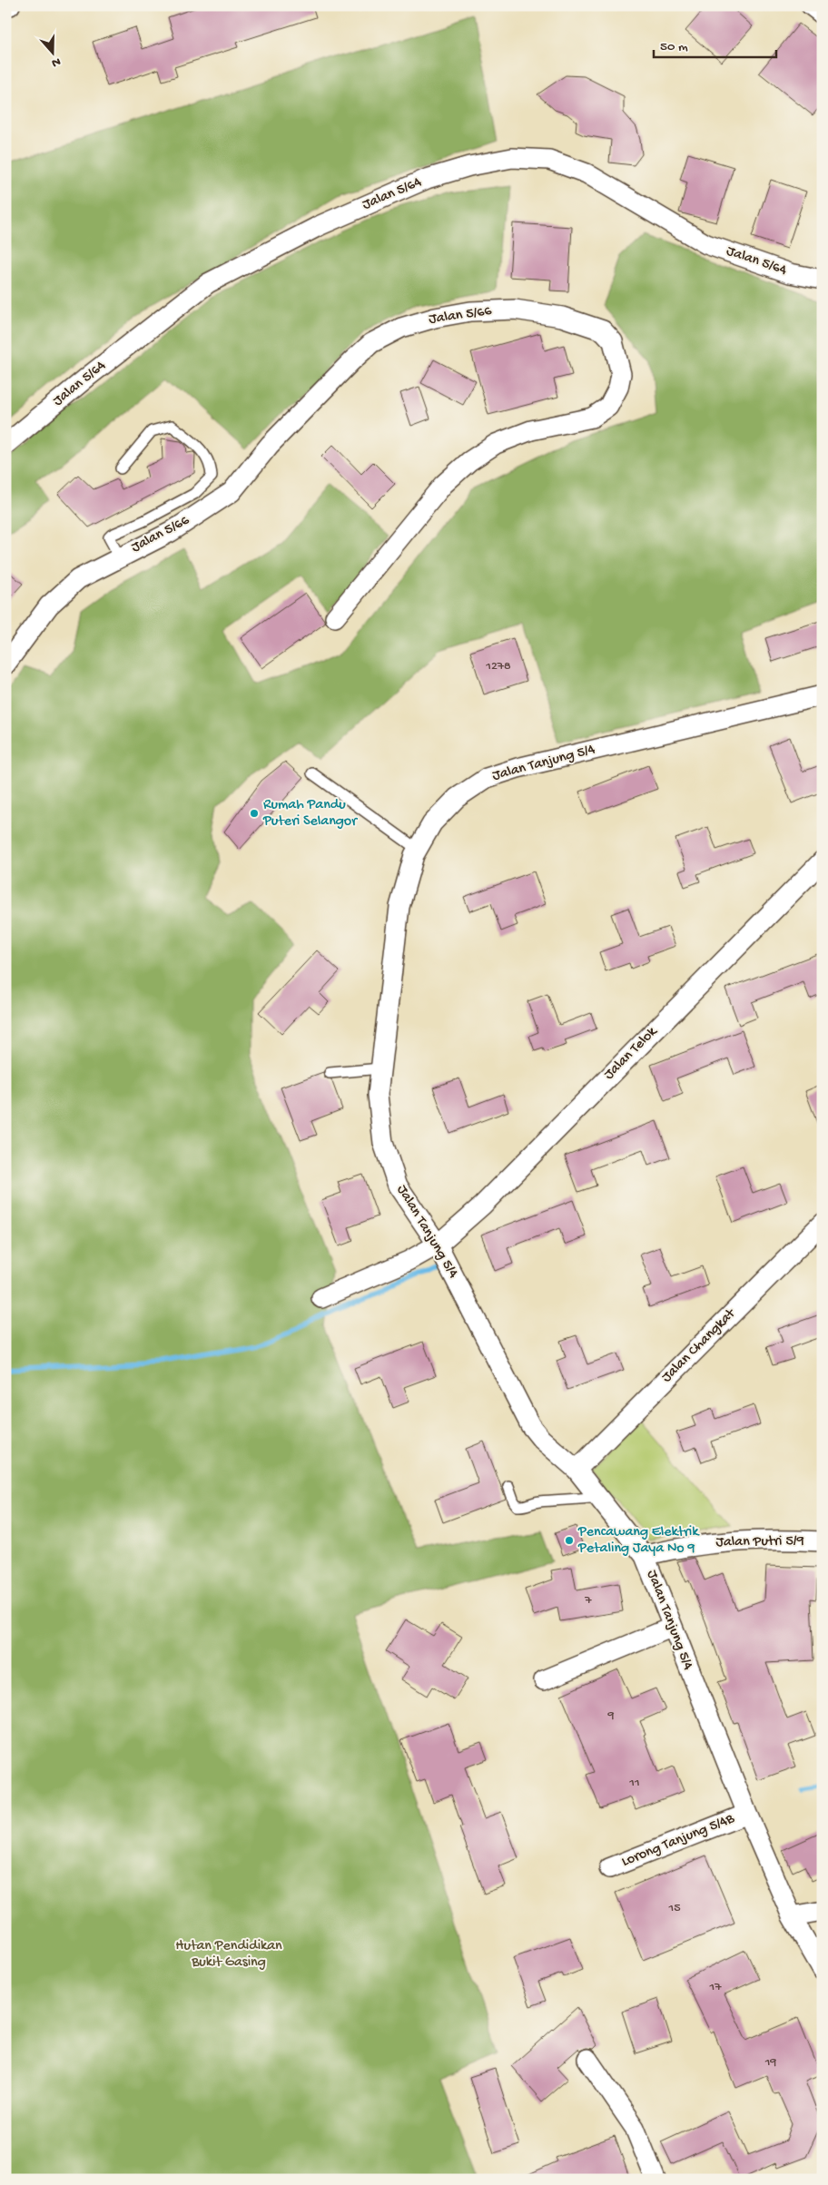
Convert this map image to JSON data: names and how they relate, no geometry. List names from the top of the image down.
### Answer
{
  "streets": {
    "street": [
      "Jalan 5/64",
      "Jalan 5/66",
      "Jalan Tanjung 5/4",
      "Jalan Telok",
      "Jalan Changkat",
      "Jalan Putri 5/9",
      "Lorong Tanjung 5/4B"
    ]
  },
  "crossings": [
    ["Jalan Tanjung 5/4", "Jalan Telok"],
    ["Jalan Tanjung 5/4", "Jalan Changkat"],
    ["Jalan Tanjung 5/4", "Jalan Putri 5/9"],
    ["Jalan Tanjung 5/4", "Lorong Tanjung 5/4B"]
  ],
  "parks": ["Hutan Pendidikan Bukit Gasing"],
  "places": ["Rumah Pandu Puteri Selangor", "Pencawang Elektrik Petaling Jaya No 9"],
  "house_numbers": [
    "1278",
    "7",
    "9",
    "11",
    "15",
    "17",
    "19"
  ],
  "scale_bar": "50 m",
  "north": "bottom"
}
